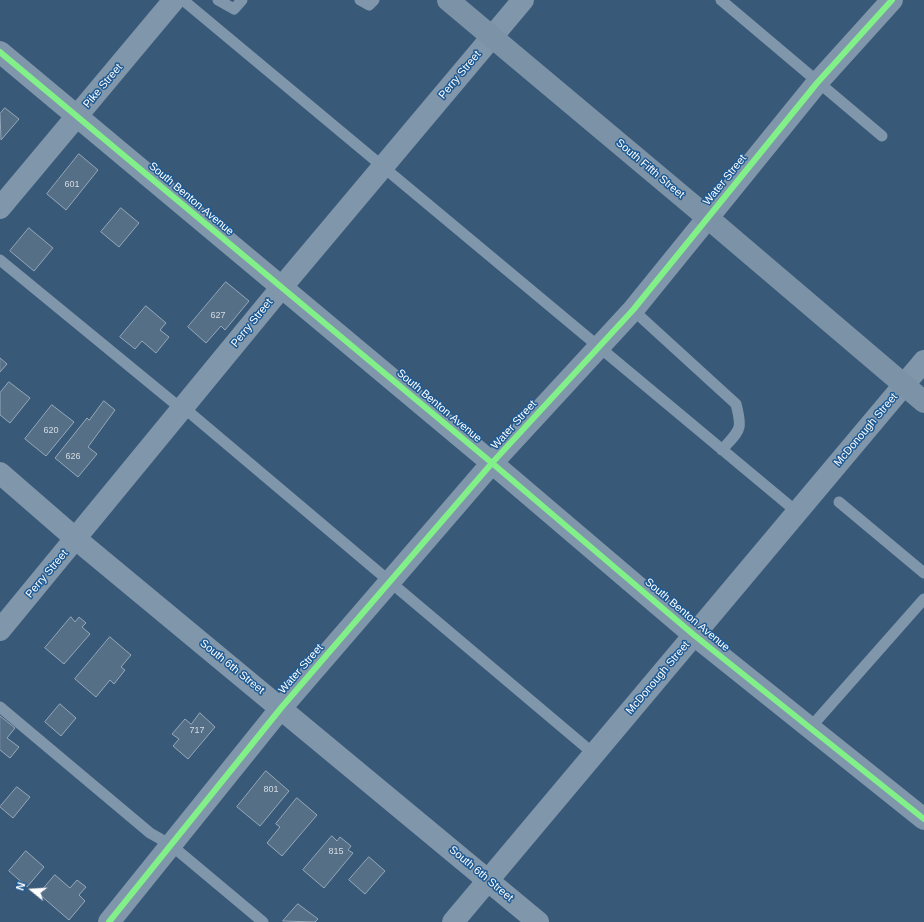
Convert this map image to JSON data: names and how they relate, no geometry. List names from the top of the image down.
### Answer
{
  "streets": {
    "main road": ["South Fifth Street"],
    "street": [
      "Perry Street",
      "Pike Street",
      "Water Street",
      "South Benton Avenue",
      "McDonough Street",
      "South 6th Street"
    ]
  },
  "crossings": [
    ["Perry Street", "South Fifth Street"],
    ["Perry Street", "South Benton Avenue"],
    ["Perry Street", "South 6th Street"],
    ["Pike Street", "South Benton Avenue"],
    ["South Fifth Street", "Water Street"],
    ["South Fifth Street", "McDonough Street"],
    ["Water Street", "South Benton Avenue"],
    ["Water Street", "South 6th Street"],
    ["South Benton Avenue", "McDonough Street"],
    ["McDonough Street", "South 6th Street"]
  ],
  "house_numbers": [
    "601",
    "627",
    "620",
    "626",
    "717",
    "801",
    "815"
  ],
  "north": "left"
}
